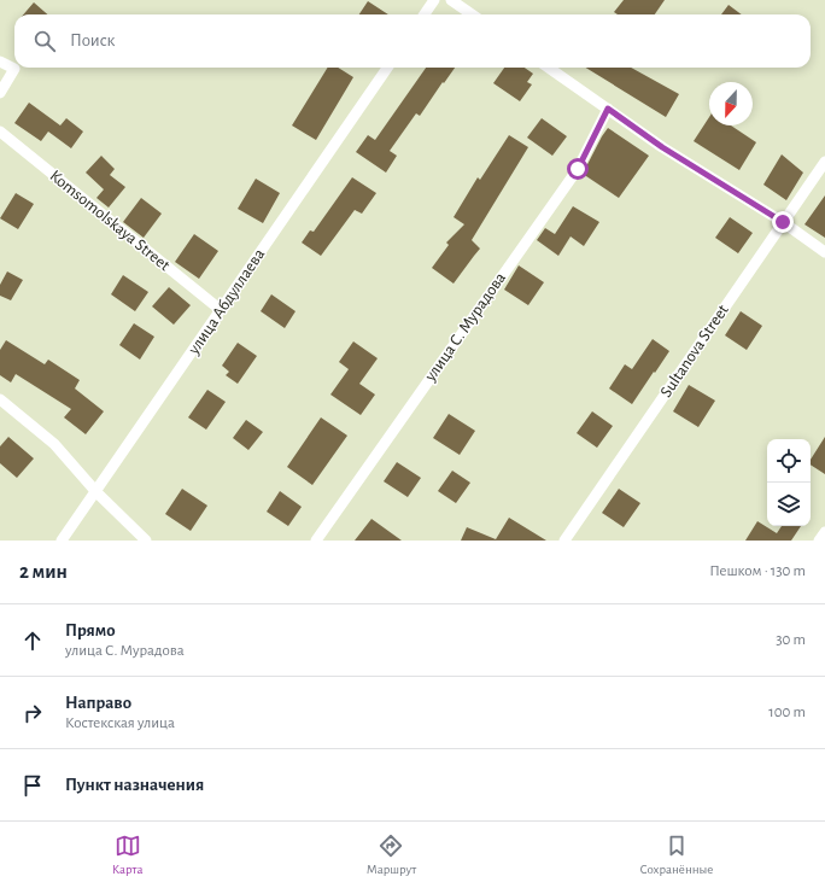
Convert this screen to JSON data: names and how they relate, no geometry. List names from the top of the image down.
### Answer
{
  "streets": {
    "street": [
      "Komsomolskaya Street",
      "улица Абдуллаева",
      "улица С. Мурадова",
      "Sultanova Street"
    ]
  },
  "crossings": [
    ["Komsomolskaya Street", "улица Абдуллаева"]
  ],
  "north": "bottom",
  "page": {
    "search": "Поиск",
    "heading": ["2 мин", "Пешком · 130 m"],
    "list": [
      ["Прямо", "улица С. Мурадова", "30 m"],
      ["Направо", "Костекская улица", "100 m"],
      "Пункт назначения"
    ],
    "nav": ["Карта", "Маршрут", "Сохранённые"]
  }
}
